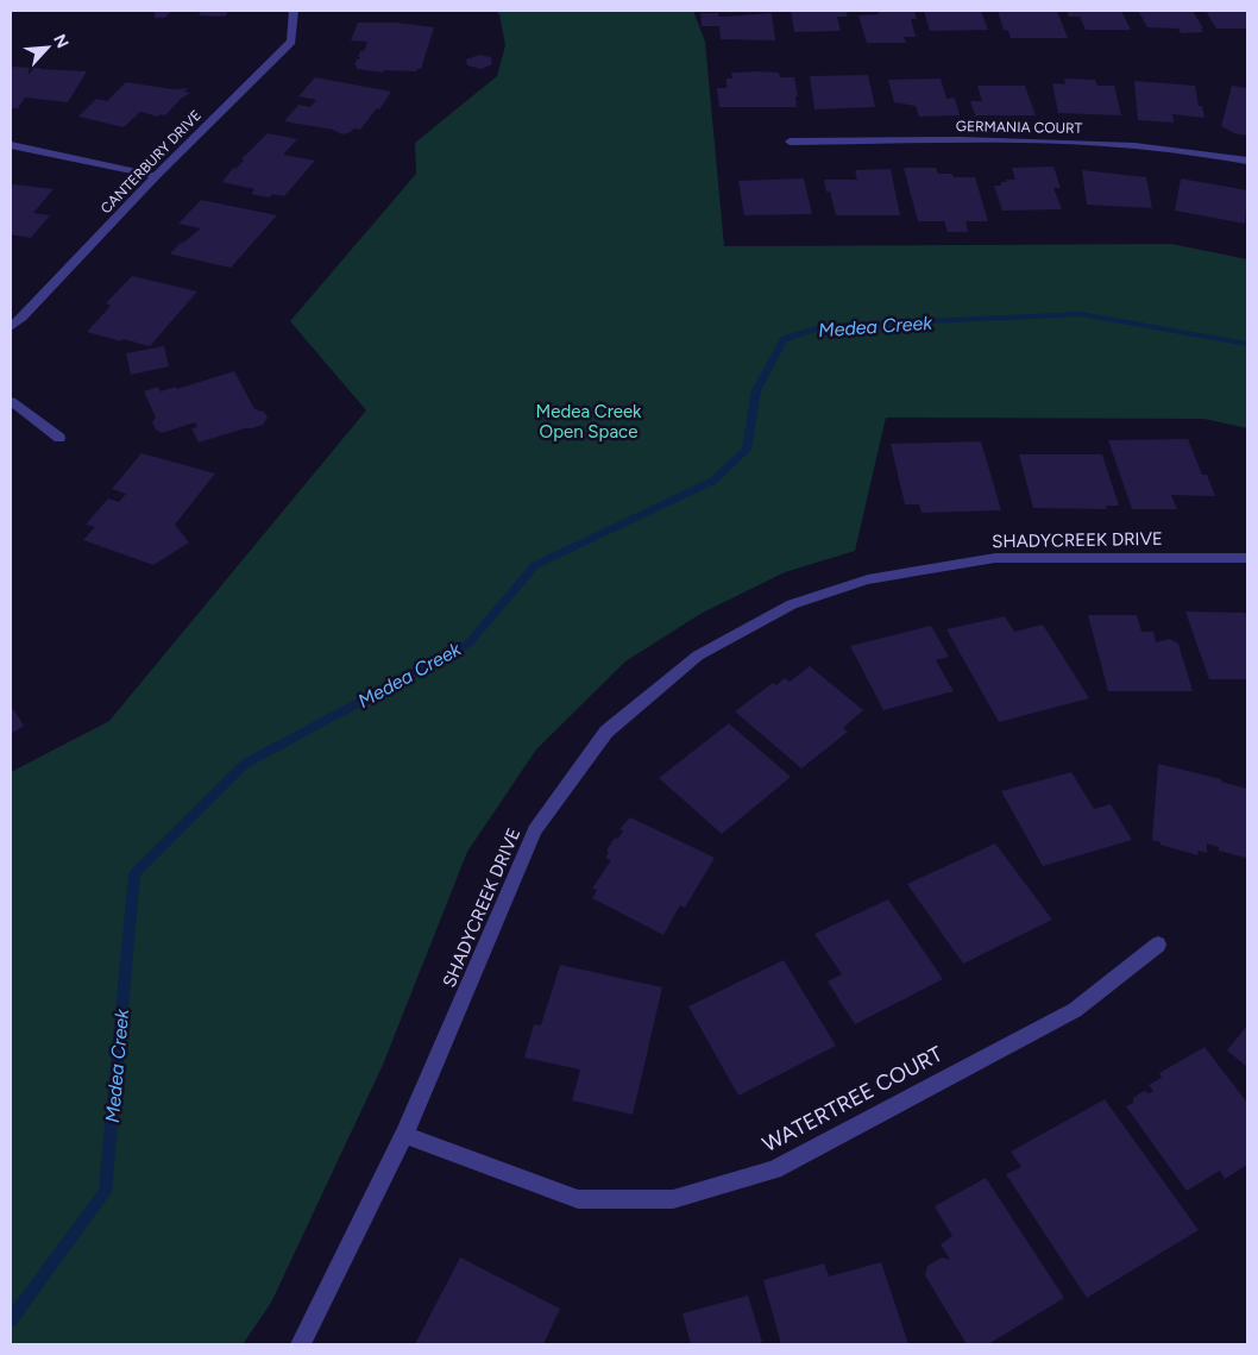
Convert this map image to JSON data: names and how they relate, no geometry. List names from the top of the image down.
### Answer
{
  "streets": {
    "street": [
      "GERMANIA COURT",
      "CANTERBURY DRIVE",
      "SHADYCREEK DRIVE",
      "WATERTREE COURT"
    ]
  },
  "crossings": [
    ["SHADYCREEK DRIVE", "WATERTREE COURT"]
  ],
  "water": ["Medea Creek"],
  "parks": ["Medea Creek Open Space"],
  "north": "top right"
}
